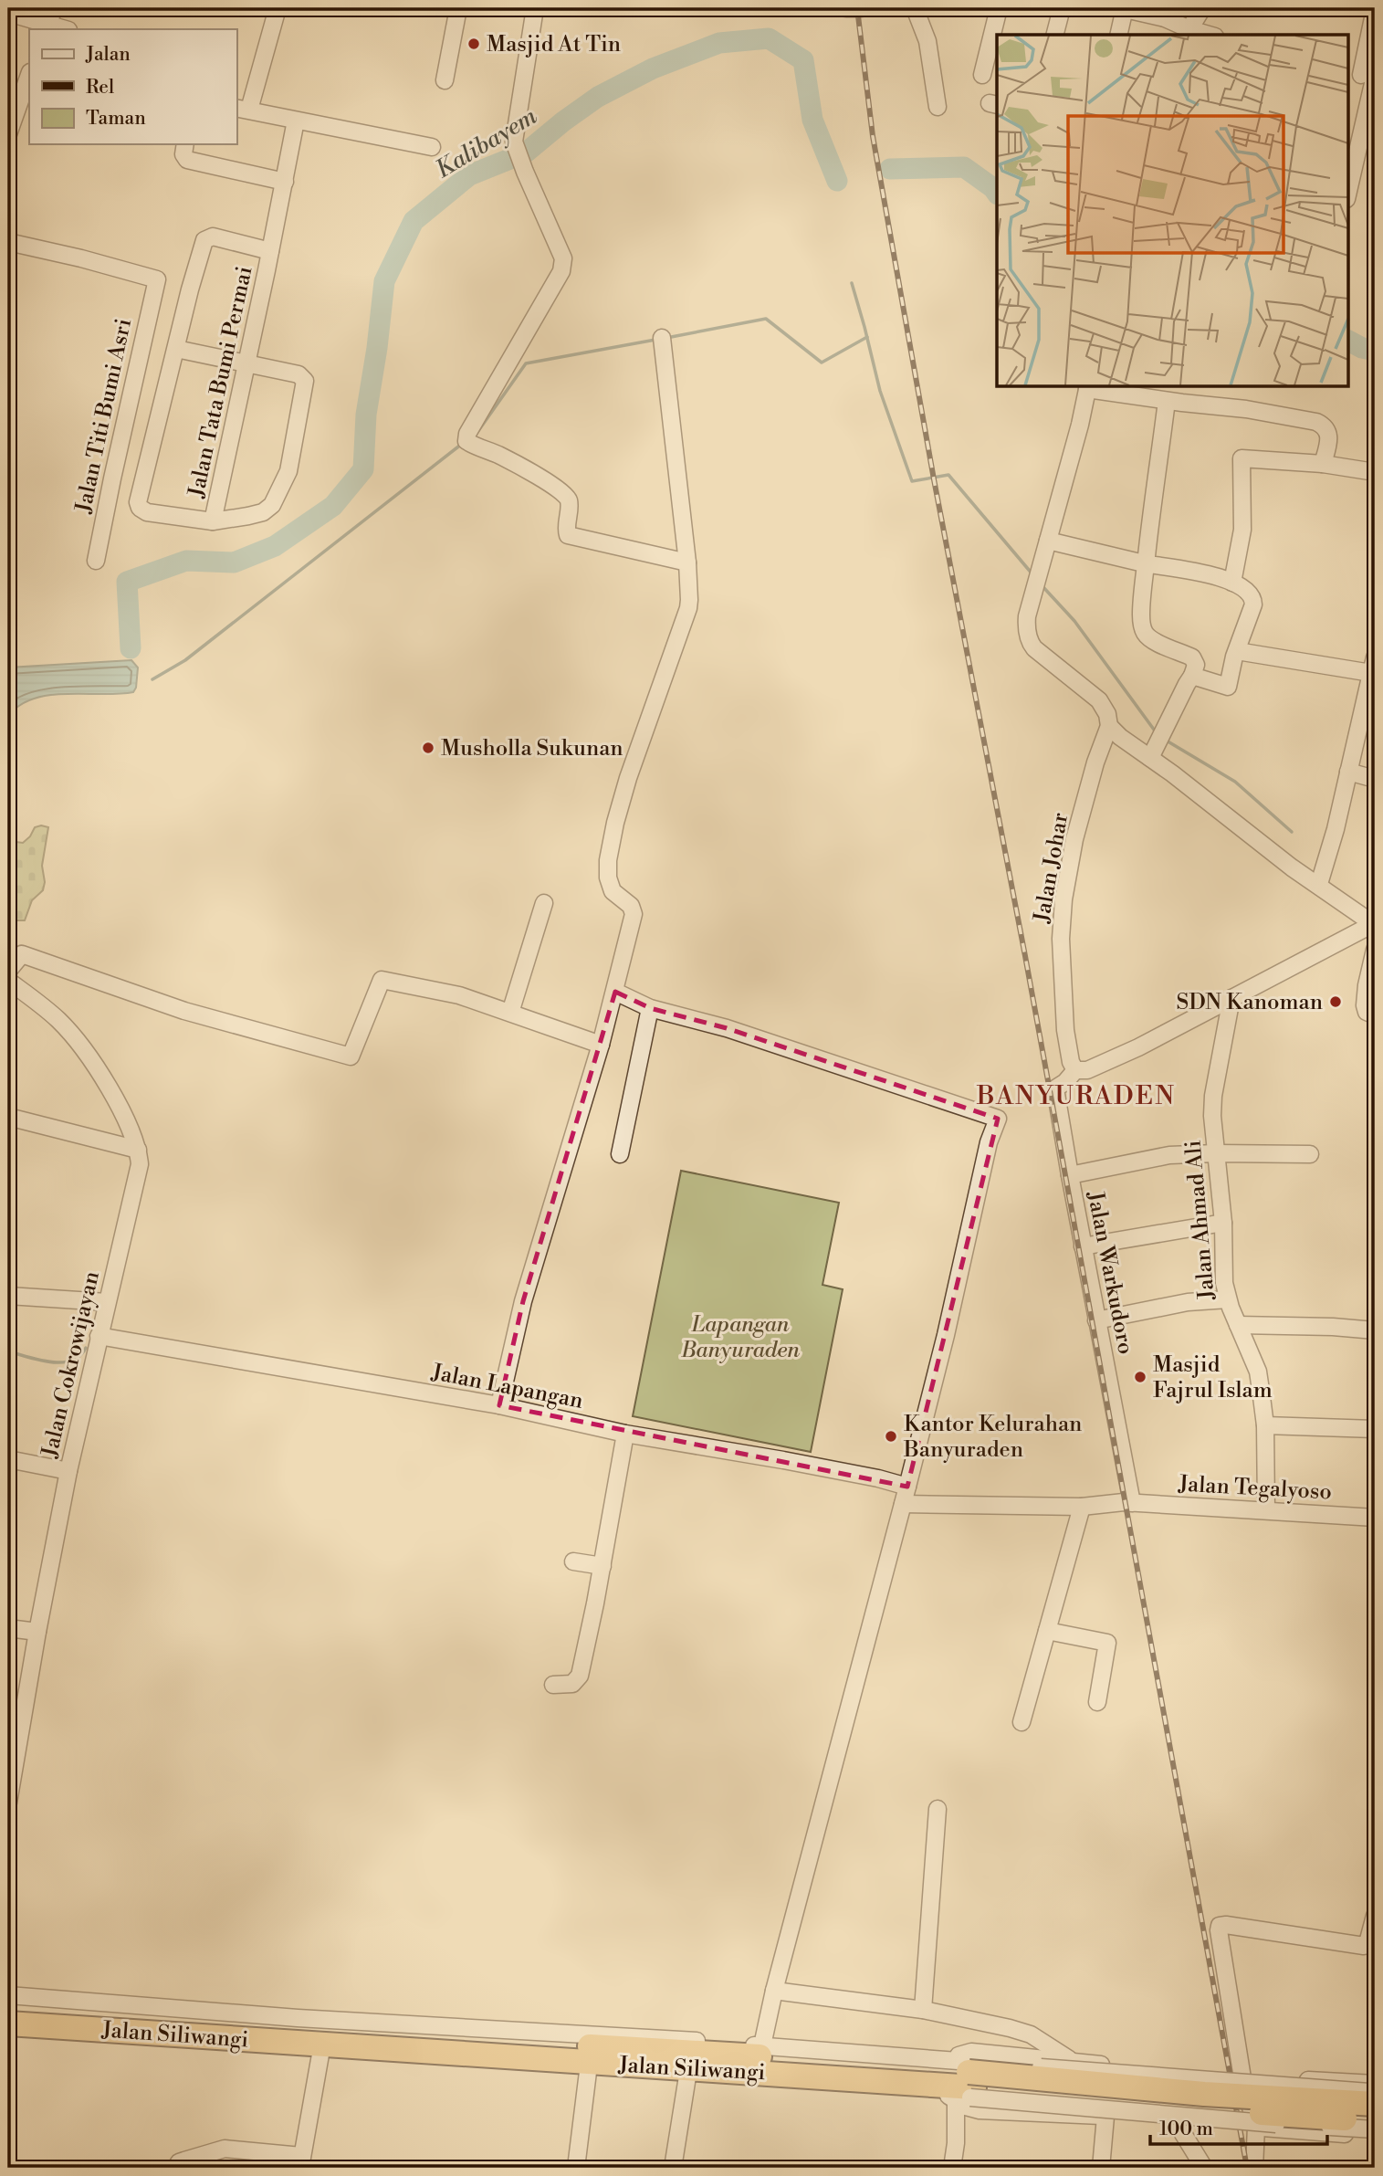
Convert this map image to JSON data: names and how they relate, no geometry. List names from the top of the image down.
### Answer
{
  "streets": {
    "highway": ["Jalan Siliwangi"],
    "street": [
      "Jalan Tata Bumi Permai",
      "Jalan Titi Bumi Asri",
      "Jalan Johar",
      "Jalan Ahmad Ali",
      "Jalan Warkudoro",
      "Jalan Cokrowijayan",
      "Jalan Lapangan",
      "Jalan Tegalyoso"
    ]
  },
  "crossings": [
    ["Jalan Johar", "Jalan Warkudoro"],
    ["Jalan Ahmad Ali", "Jalan Tegalyoso"],
    ["Jalan Warkudoro", "Jalan Tegalyoso"],
    ["Jalan Cokrowijayan", "Jalan Lapangan"]
  ],
  "districts": ["BANYURADEN"],
  "water": ["Kalibayem"],
  "parks": ["Lapangan Banyuraden"],
  "places": [
    "Masjid At Tin",
    "Musholla Sukunan",
    "SDN Kanoman",
    "Masjid Fajrul Islam",
    "Kantor Kelurahan Banyuraden"
  ],
  "legend": ["Jalan", "Rel", "Taman"],
  "scale_bar": "100 m"
}
